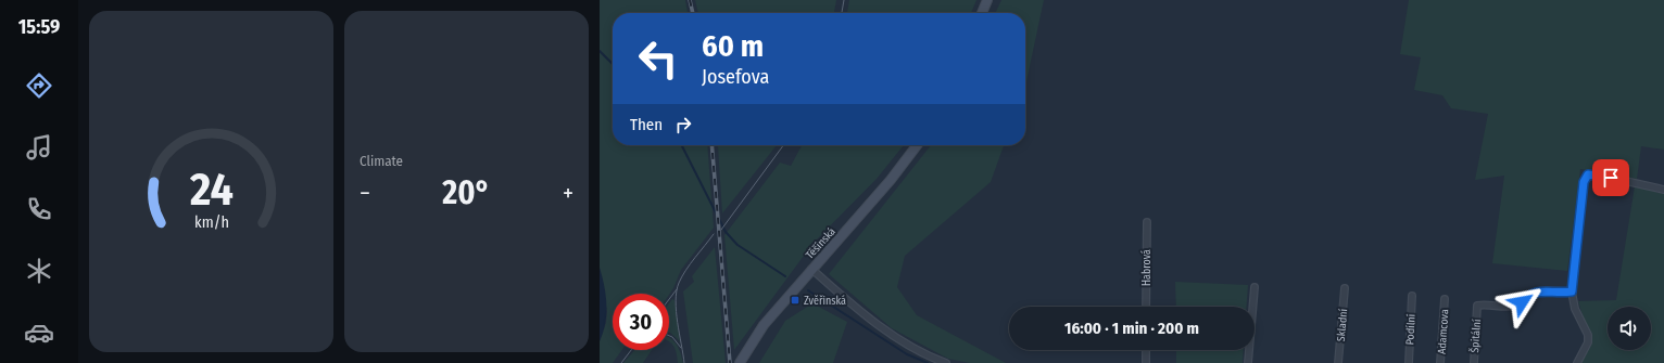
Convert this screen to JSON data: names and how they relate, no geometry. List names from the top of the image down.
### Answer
{
  "streets": {
    "main road": ["Těšínská"],
    "street": [
      "Habrová",
      "Skladní",
      "Podílní",
      "Adamcova",
      "Špitální"
    ]
  },
  "places": {
    "transit": ["Zvěřinská"]
  },
  "page": {
    "tabs": "15:59",
    "tile": "Climate",
    "turn": ["60 m", "Josefova"],
    "then": "Then",
    "heat": ["−", "20°", "+"],
    "limit": "30",
    "trip": "16:00 · 1 min · 200 m",
    "gauge": ["24", "km/h"]
  }
}
